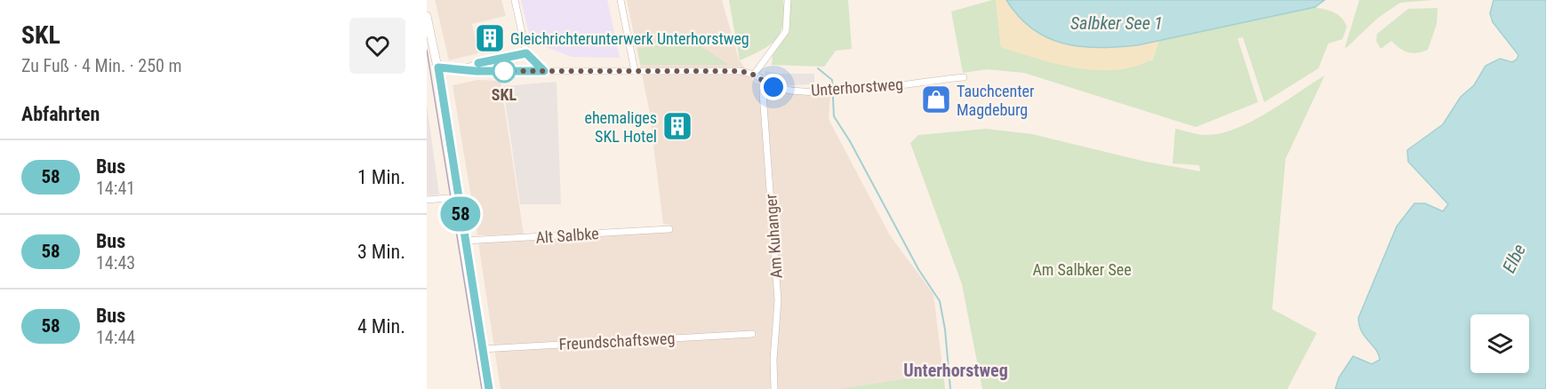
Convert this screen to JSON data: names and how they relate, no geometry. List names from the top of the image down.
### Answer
{
  "streets": {
    "street": [
      "Unterhorstweg",
      "Alt Salbke",
      "Am Kuhanger",
      "Freundschaftsweg"
    ]
  },
  "crossings": [
    ["Unterhorstweg", "Am Kuhanger"]
  ],
  "districts": ["Unterhorstweg"],
  "water": ["Salbker See 1", "Elbe"],
  "parks": ["Am Salbker See"],
  "places": {
    "building": ["Gleichrichterunterwerk Unterhorstweg", "ehemaliges SKL Hotel"],
    "other": ["SKL"],
    "shop": ["Tauchcenter Magdeburg"]
  },
  "lines": ["bus line 58"],
  "page": {
    "heading": [
      ["SKL", "Zu Fuß · 4 Min. · 250 m"],
      "Abfahrten"
    ],
    "on_map": "58",
    "list": [
      {
        "mark": "58",
        "name": "Bus",
        "note": "14:41",
        "value": "1 Min."
      },
      {
        "mark": "58",
        "name": "Bus",
        "note": "14:43",
        "value": "3 Min."
      },
      {
        "mark": "58",
        "name": "Bus",
        "note": "14:44",
        "value": "4 Min."
      }
    ]
  }
}
